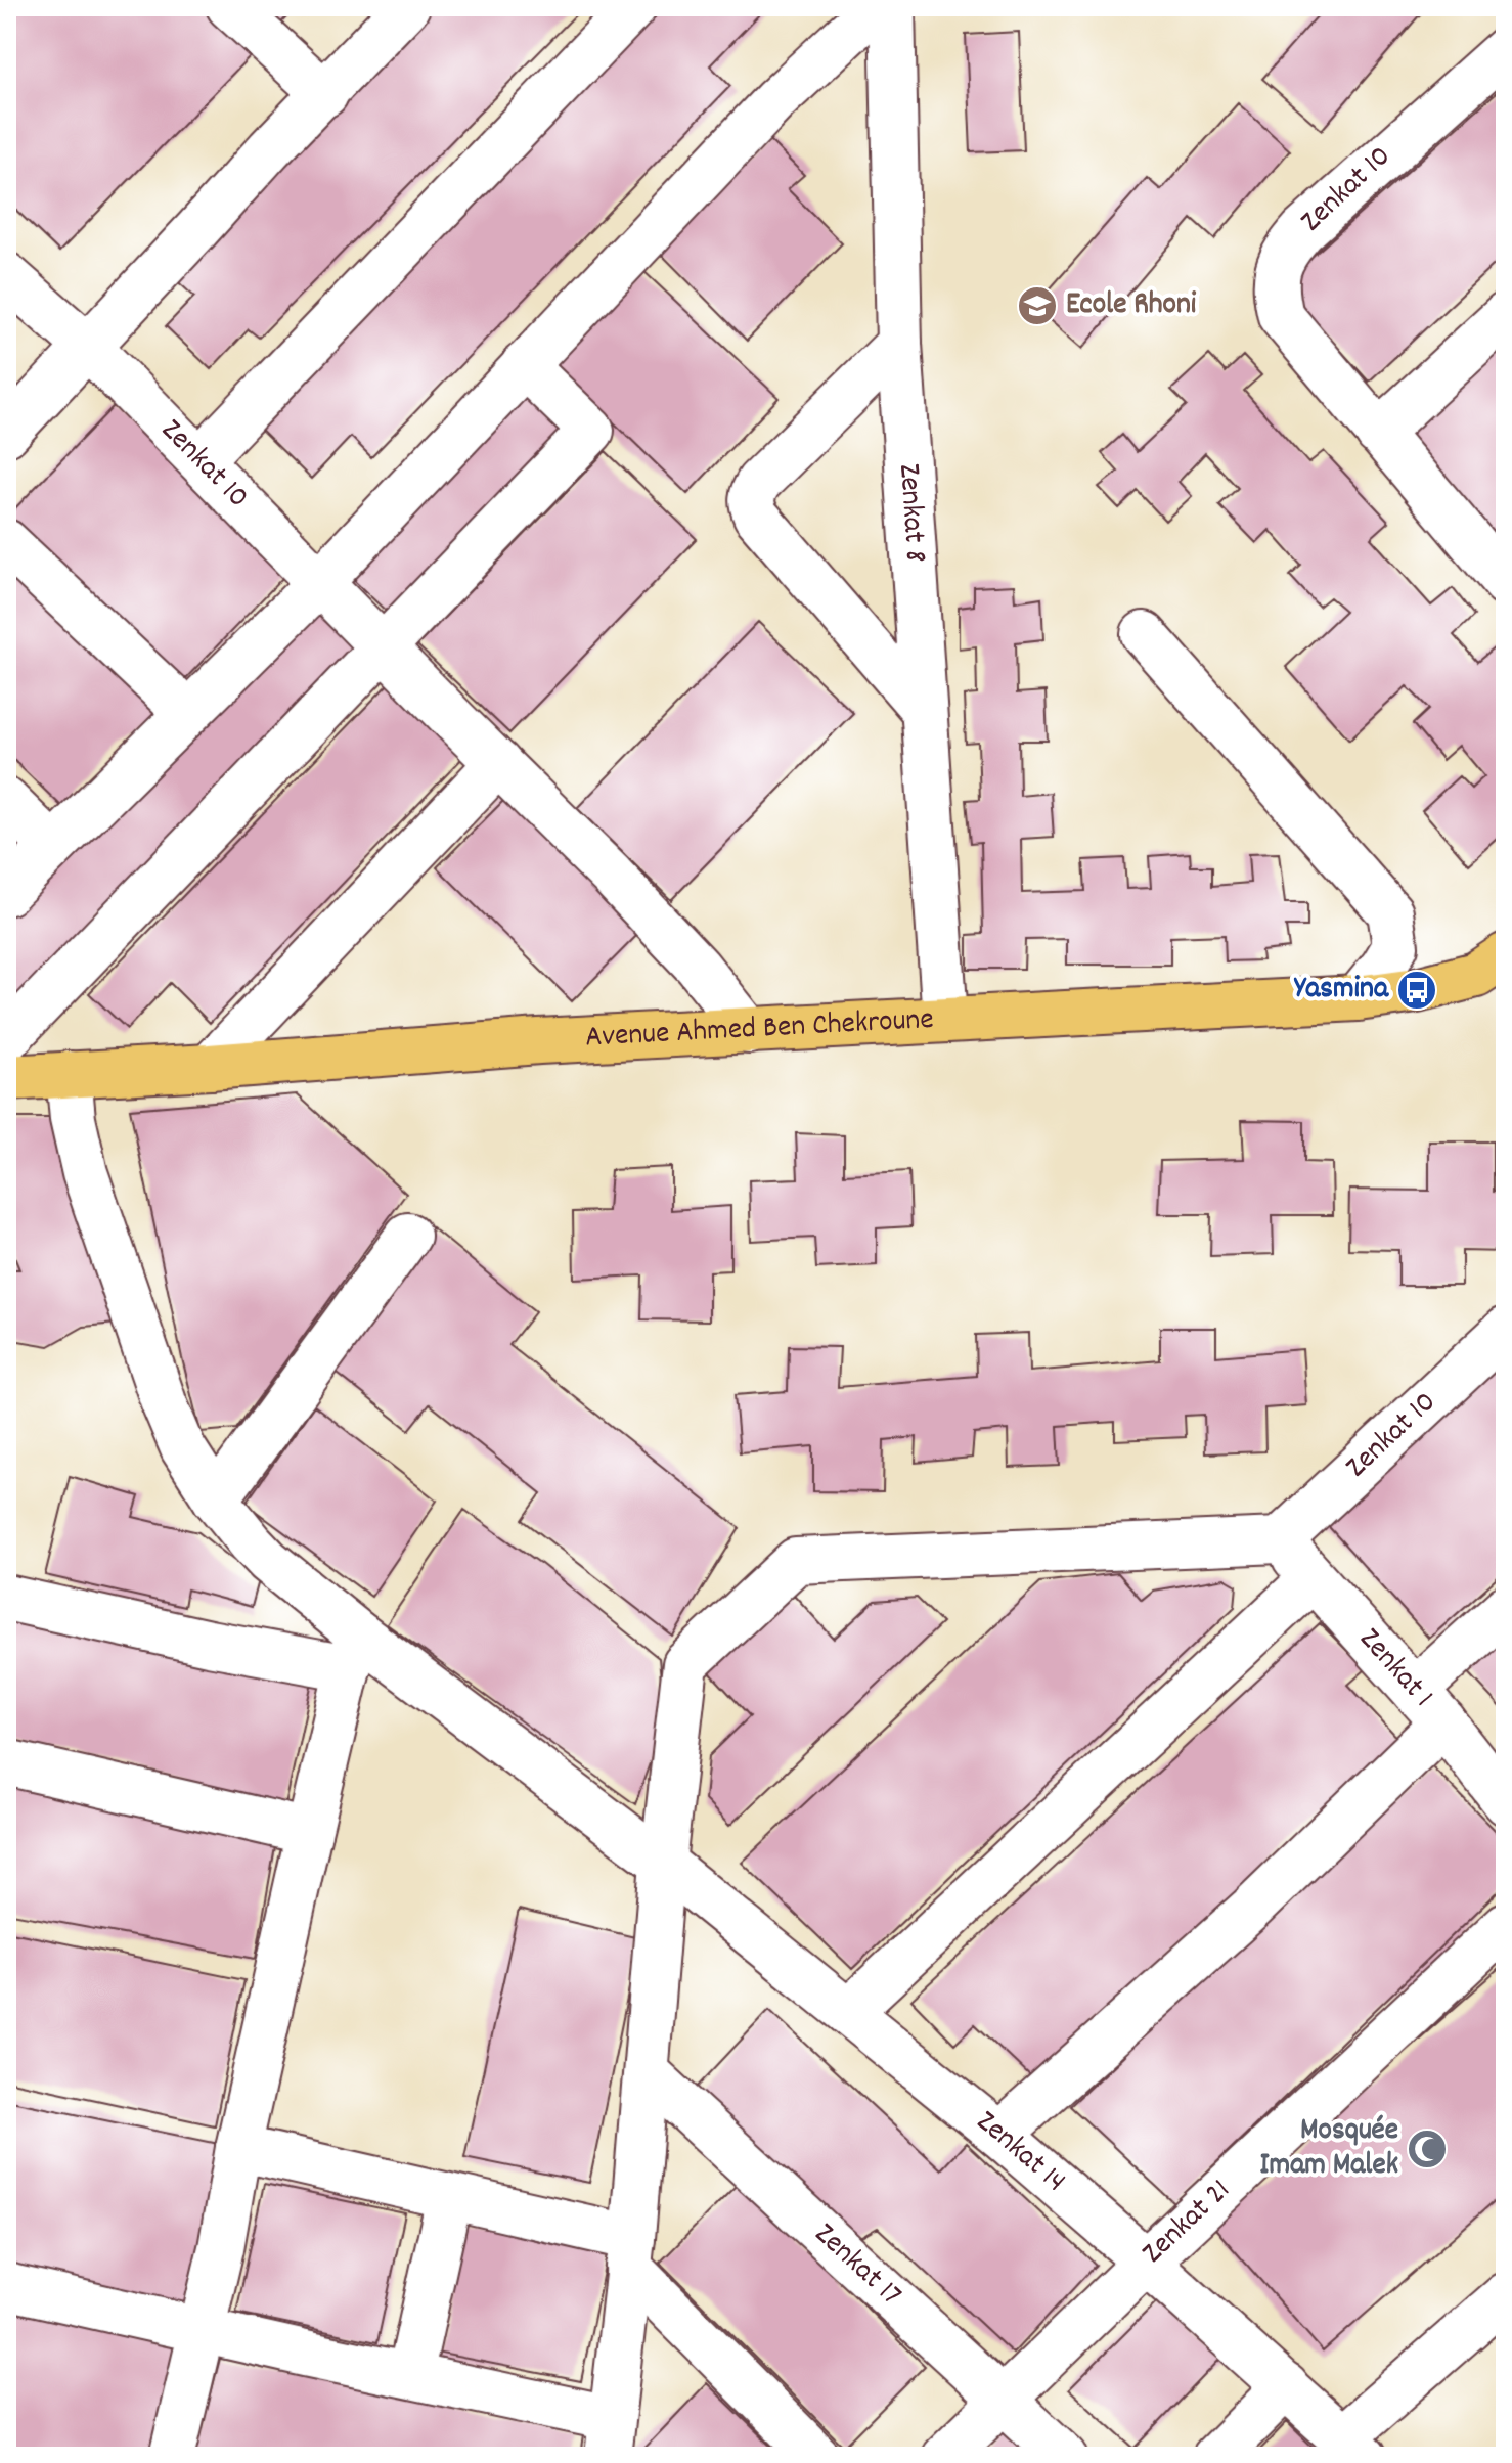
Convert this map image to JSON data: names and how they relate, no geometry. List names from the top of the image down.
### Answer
{
  "streets": {
    "main road": ["Avenue Ahmed Ben Chekroune"],
    "street": [
      "Zenkat 10",
      "Zenkat 8",
      "Zenkat 1",
      "Zenkat 14",
      "Zenkat 21",
      "Zenkat 17"
    ]
  },
  "crossings": [
    ["Zenkat 10", "Avenue Ahmed Ben Chekroune"],
    ["Zenkat 10", "Zenkat 1"],
    ["Zenkat 8", "Avenue Ahmed Ben Chekroune"],
    ["Avenue Ahmed Ben Chekroune", "Zenkat 14"],
    ["Zenkat 14", "Zenkat 21"],
    ["Zenkat 21", "Zenkat 17"]
  ],
  "places": {
    "school or university": ["Ecole Rhoni"],
    "bus stop": ["Yasmina"],
    "mosque": ["Mosquée Imam Malek"]
  }
}
